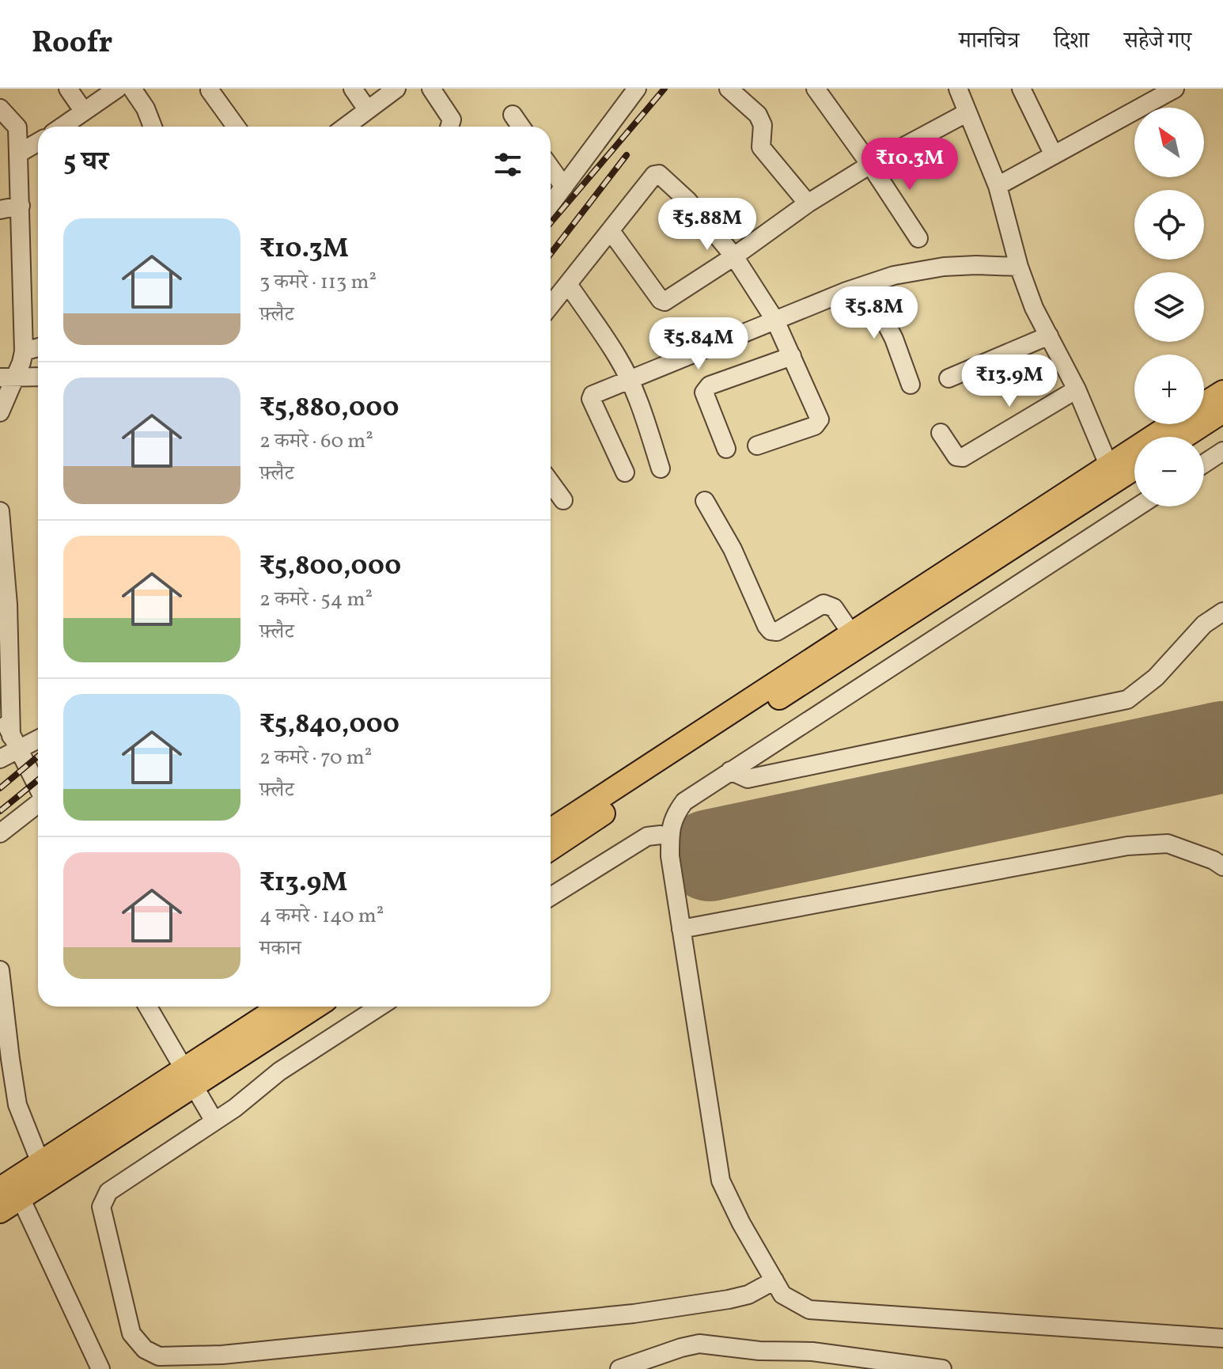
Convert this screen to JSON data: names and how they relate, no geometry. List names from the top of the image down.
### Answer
{
  "north": "top left",
  "page": {
    "header": "Roofr",
    "nav": ["मानचित्र", "दिशा", "सहेजे गए"],
    "map_buttons": ["+", "−"],
    "heading": "5 घर",
    "price": [
      "₹10.3M",
      "₹5.88M",
      "₹5.8M",
      "₹5.84M",
      "₹13.9M"
    ],
    "list": [
      {
        "name": "₹10.3M",
        "note": "3 कमरे · 113 m² · फ़्लैट"
      },
      {
        "name": "₹5,880,000",
        "note": "2 कमरे · 60 m² · फ़्लैट"
      },
      {
        "name": "₹5,800,000",
        "note": "2 कमरे · 54 m² · फ़्लैट"
      },
      {
        "name": "₹5,840,000",
        "note": "2 कमरे · 70 m² · फ़्लैट"
      },
      {
        "name": "₹13.9M",
        "note": "4 कमरे · 140 m² · मकान"
      }
    ]
  }
}
